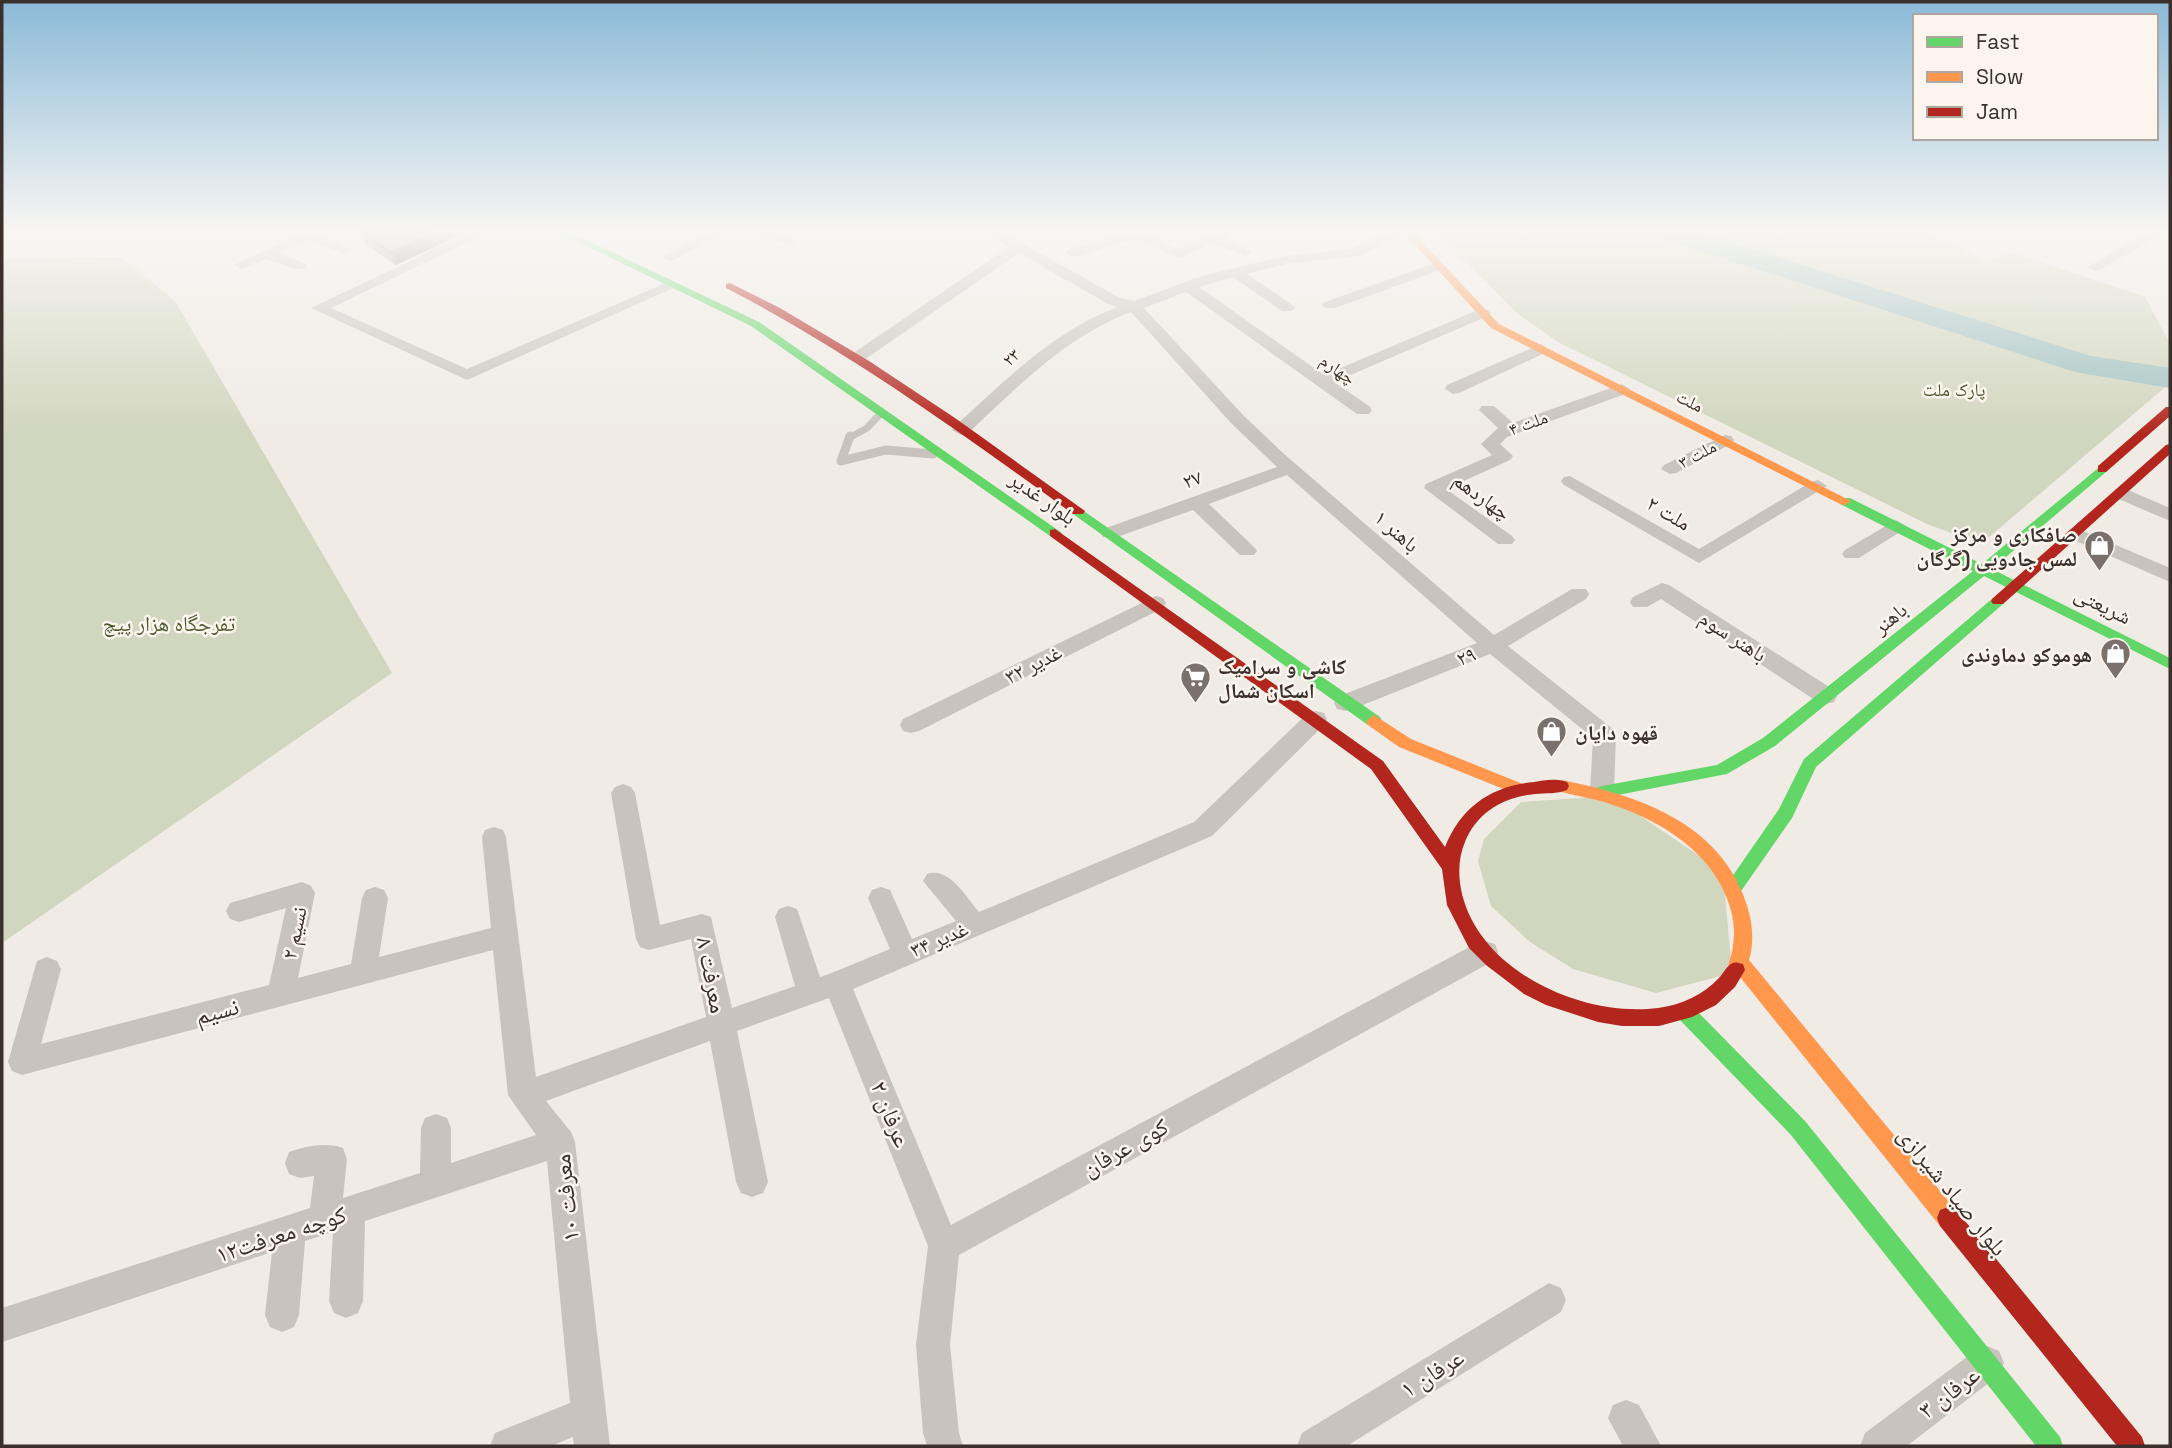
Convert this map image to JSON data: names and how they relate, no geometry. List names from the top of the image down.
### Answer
{
  "streets": {
    "main road": [
      "ملت",
      "بلوار غدیر",
      "شریعتی",
      "باهنر",
      "بلوار صیاد شیرازی"
    ],
    "street": [
      "۲۳",
      "چهارم",
      "۴ ملت",
      "۳ ملت",
      "۲۷",
      "چهاردهم",
      "۲ ملت",
      "باهنر ۱",
      "باهنر سوم",
      "۲۹",
      "۳۲ غدیر",
      "۲ نسیم",
      "۳۴ غدیر",
      "معرفت ۸",
      "نسیم",
      "۲ عرفان",
      "کوی عرفان",
      "معرفت ۱۰",
      "کوچه معرفت۱۲",
      "عرفان ۱",
      "عرفان ۳"
    ]
  },
  "crossings": [
    ["۲۳", "بلوار غدیر"],
    ["۲۳", "باهنر ۱"],
    ["ملت", "۴ ملت"],
    ["ملت", "۳ ملت"],
    ["ملت", "۲ ملت"],
    ["ملت", "شریعتی"],
    ["ملت", "باهنر"],
    ["۴ ملت", "چهاردهم"],
    ["۲۷", "بلوار غدیر"],
    ["۲۷", "باهنر ۱"],
    ["بلوار غدیر", "۲۹"],
    ["بلوار غدیر", "۳۲ غدیر"],
    ["بلوار غدیر", "۳۴ غدیر"],
    ["باهنر ۱", "باهنر"],
    ["باهنر ۱", "۲۹"],
    ["شریعتی", "باهنر"],
    ["باهنر", "باهنر سوم"],
    ["۲ نسیم", "نسیم"],
    ["۳۴ غدیر", "معرفت ۸"],
    ["۳۴ غدیر", "۲ عرفان"],
    ["۳۴ غدیر", "معرفت ۱۰"],
    ["۲ عرفان", "کوی عرفان"],
    ["معرفت ۱۰", "کوچه معرفت۱۲"]
  ],
  "parks": ["پارک ملت", "تفرجگاه هزار پیچ"],
  "places": {
    "shop": ["صافکاری و مرکز لمس جادویی (گرگان", "هوموکو دماوندی", "قهوه دایان"],
    "supermarket": ["کاشی و سرامیک اسکان شمال"]
  },
  "legend": ["Fast", "Slow", "Jam"]
}
